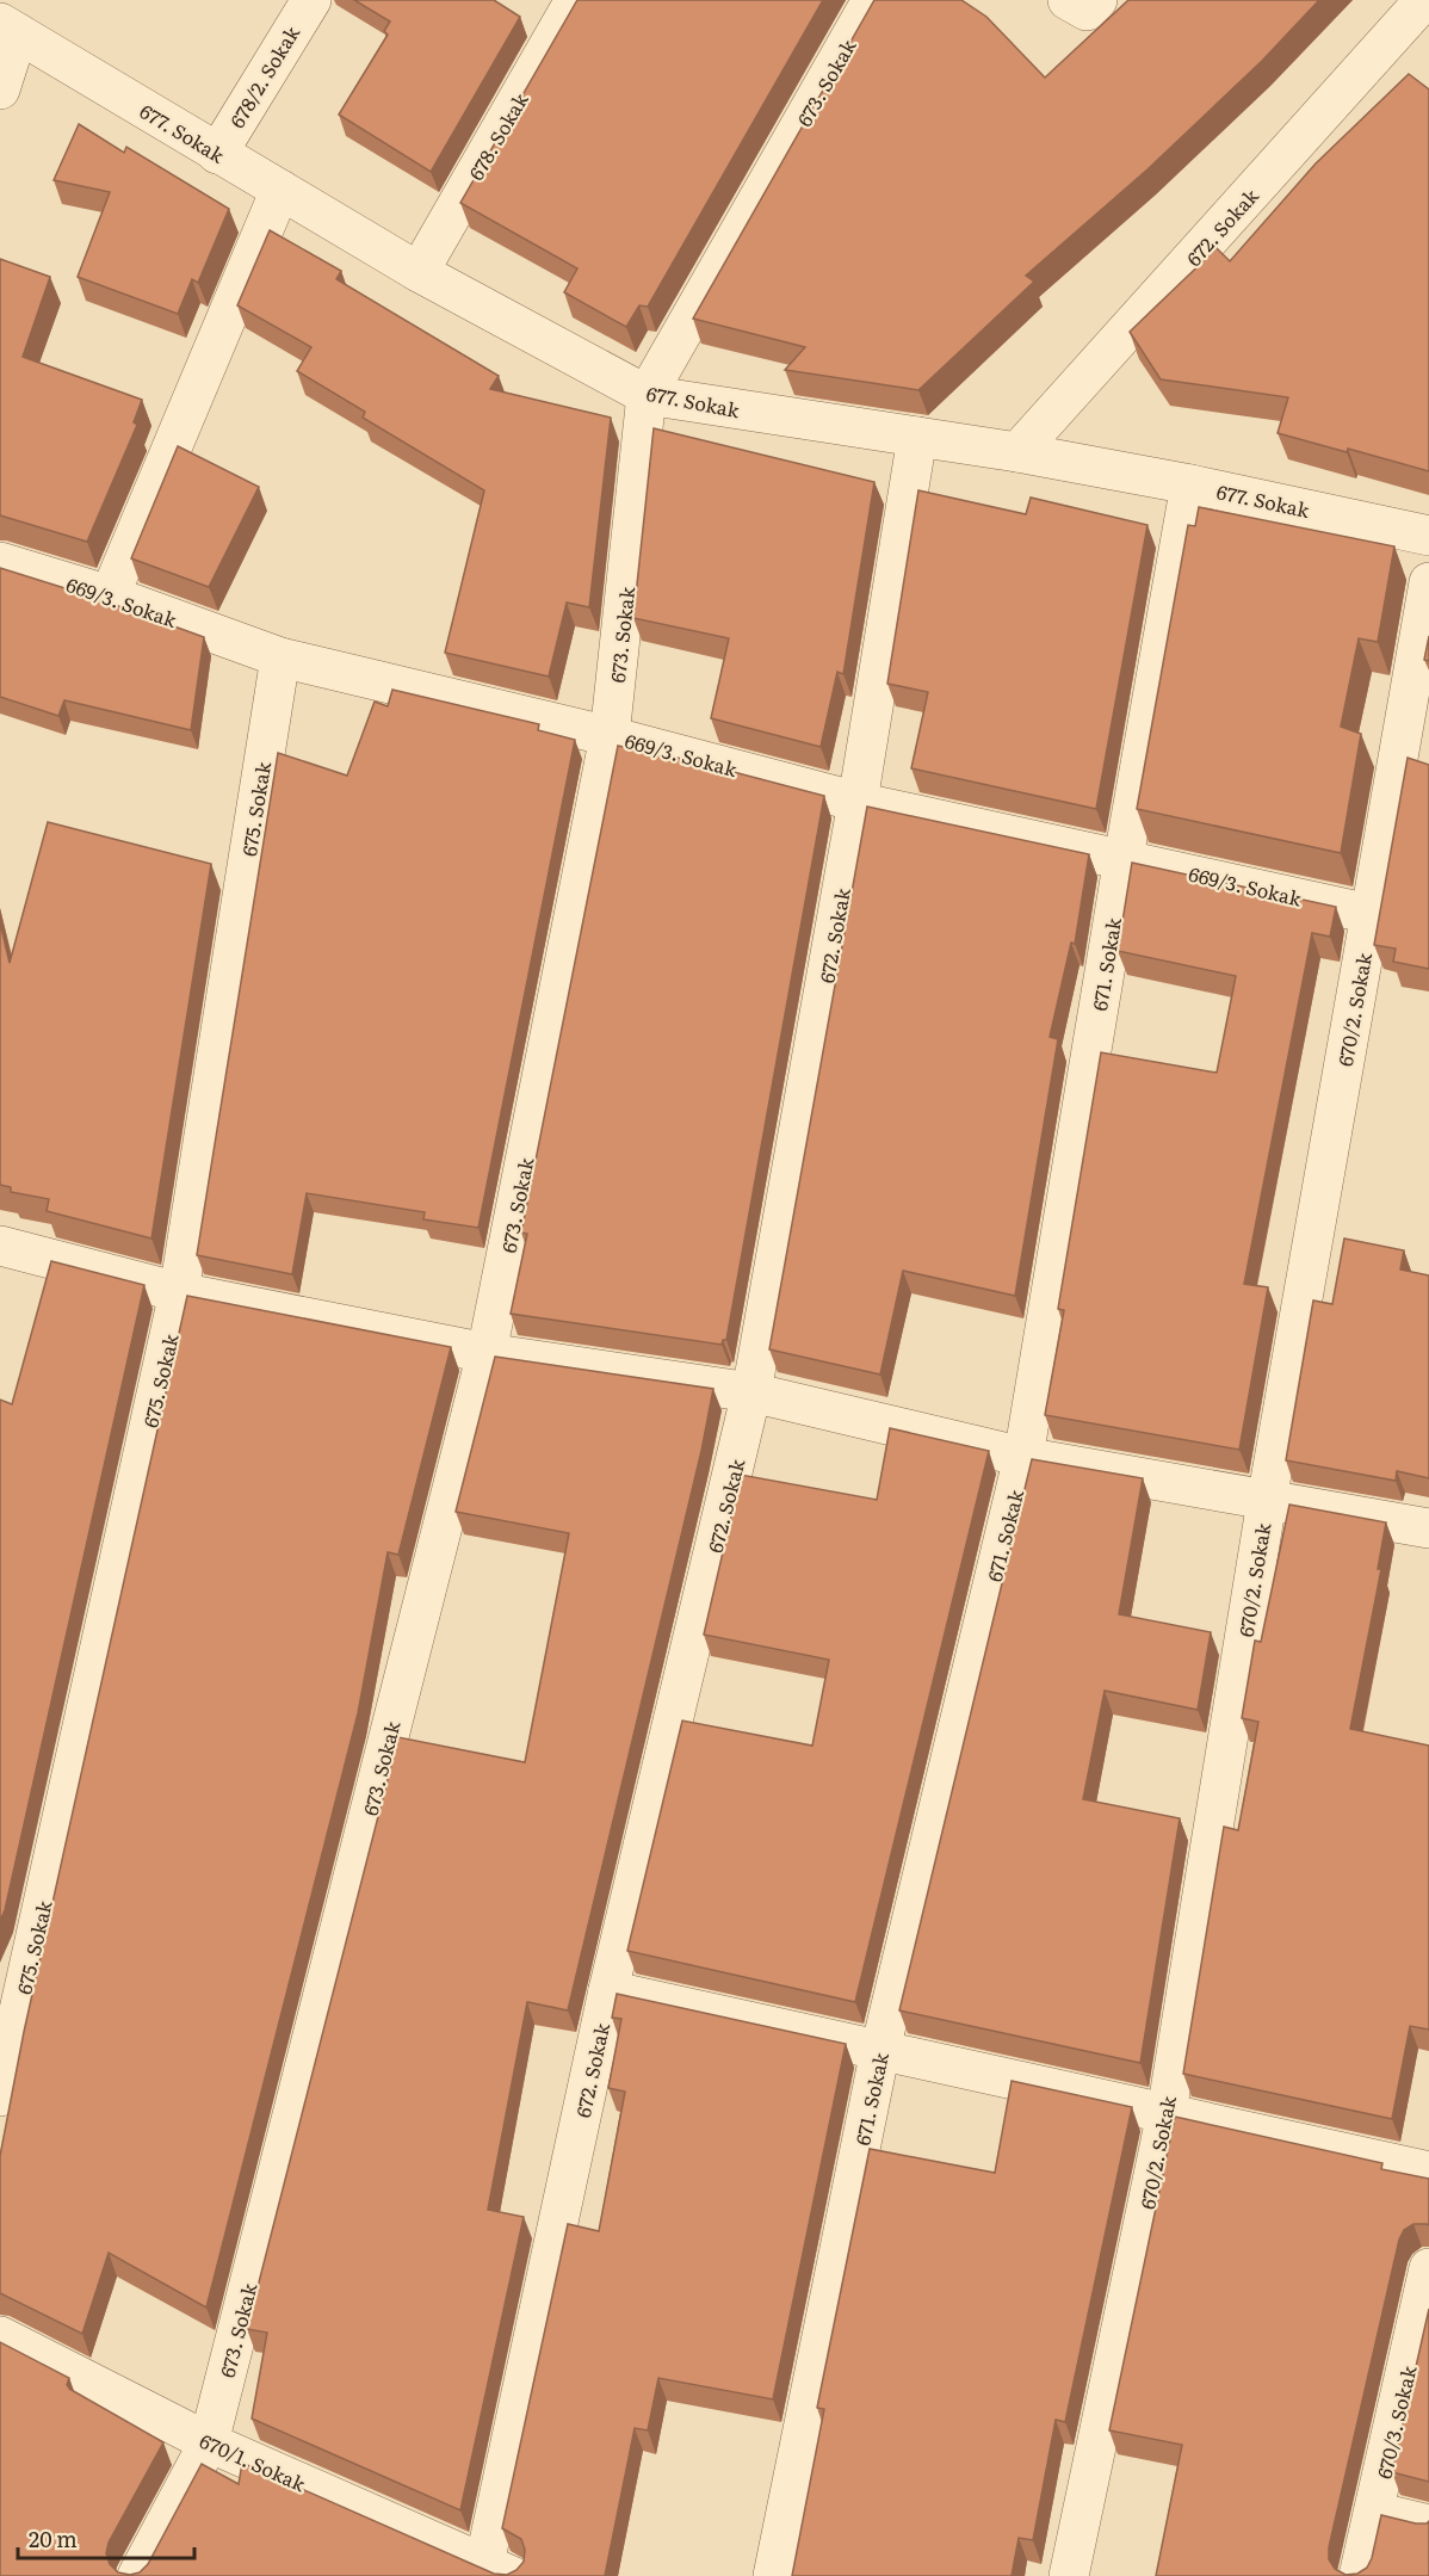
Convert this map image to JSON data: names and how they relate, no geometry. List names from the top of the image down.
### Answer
{
  "streets": {
    "street": [
      "678/2. Sokak",
      "673. Sokak",
      "677. Sokak",
      "678. Sokak",
      "672. Sokak",
      "669/3. Sokak",
      "675. Sokak",
      "671. Sokak",
      "670/2. Sokak",
      "670/3. Sokak",
      "670/1. Sokak"
    ]
  },
  "crossings": [
    ["678/2. Sokak", "677. Sokak"],
    ["673. Sokak", "677. Sokak"],
    ["673. Sokak", "669/3. Sokak"],
    ["673. Sokak", "670/1. Sokak"],
    ["677. Sokak", "678. Sokak"],
    ["677. Sokak", "672. Sokak"],
    ["677. Sokak", "671. Sokak"],
    ["672. Sokak", "669/3. Sokak"],
    ["672. Sokak", "670/1. Sokak"],
    ["669/3. Sokak", "675. Sokak"],
    ["669/3. Sokak", "671. Sokak"],
    ["669/3. Sokak", "670/2. Sokak"]
  ],
  "scale_bar": "20 m"
}
